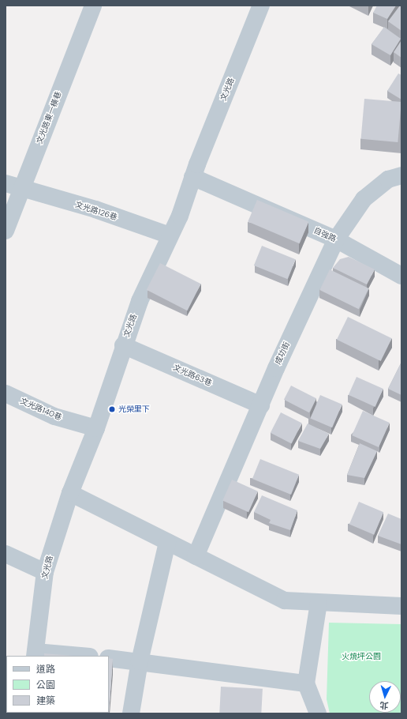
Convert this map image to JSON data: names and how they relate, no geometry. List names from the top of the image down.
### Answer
{
  "streets": {
    "street": [
      "文光路",
      "文光路東一橫巷",
      "文光路126巷",
      "自強路",
      "成功街",
      "文光路63巷",
      "文光路140巷"
    ]
  },
  "crossings": [
    ["文光路", "文光路126巷"],
    ["文光路", "自強路"],
    ["文光路", "文光路63巷"],
    ["文光路", "文光路140巷"],
    ["文光路東一橫巷", "文光路126巷"],
    ["自強路", "成功街"],
    ["成功街", "文光路63巷"]
  ],
  "parks": ["火燒坪公園"],
  "places": ["光榮里下"],
  "legend": ["道路", "公園", "建築"],
  "north": "bottom"
}
